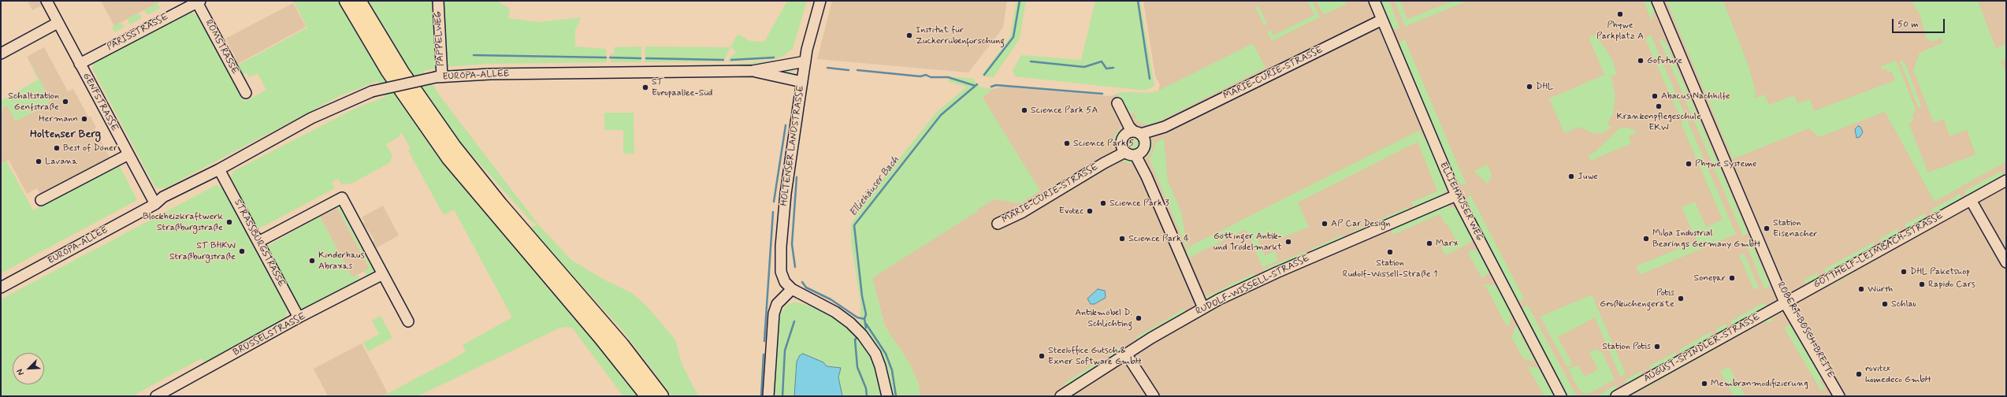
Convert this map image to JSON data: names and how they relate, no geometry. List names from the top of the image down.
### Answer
{
  "streets": {
    "street": [
      "PARISSTRASSE",
      "PAPPELWEG",
      "ROMSTRASSE",
      "MARIE-CURIE-STRASSE",
      "EUROPA-ALLEE",
      "GENFSTRASSE",
      "HOLTENSER LANDSTRASSE",
      "ELLIEHÄUSER WEG",
      "STRASSBURGSTRASSE",
      "GOTTHELF-LEIMBACH-STRASSE",
      "RUDOLF-WISSELL-STRASSE",
      "ROBERT-BOSCH-BREITE",
      "BRÜSSELSTRASSE",
      "AUGUST-SPINDLER-STRASSE"
    ]
  },
  "crossings": [
    ["PARISSTRASSE", "ROMSTRASSE"],
    ["PARISSTRASSE", "GENFSTRASSE"],
    ["PAPPELWEG", "EUROPA-ALLEE"],
    ["MARIE-CURIE-STRASSE", "ELLIEHÄUSER WEG"],
    ["EUROPA-ALLEE", "GENFSTRASSE"],
    ["EUROPA-ALLEE", "HOLTENSER LANDSTRASSE"],
    ["EUROPA-ALLEE", "STRASSBURGSTRASSE"],
    ["ELLIEHÄUSER WEG", "RUDOLF-WISSELL-STRASSE"],
    ["STRASSBURGSTRASSE", "BRÜSSELSTRASSE"],
    ["GOTTHELF-LEIMBACH-STRASSE", "ROBERT-BOSCH-BREITE"],
    ["GOTTHELF-LEIMBACH-STRASSE", "AUGUST-SPINDLER-STRASSE"],
    ["ROBERT-BOSCH-BREITE", "AUGUST-SPINDLER-STRASSE"]
  ],
  "districts": ["Holtenser Berg"],
  "water": ["Elliehäuser Bach"],
  "places": [
    "Phywe Parkplatz A",
    "Institut für Zuckerrübenforschung",
    "Gofuture",
    "DHL",
    "ST Europaallee-Süd",
    "Abacus Nachhilfe",
    "Schaltstation Genfstraße",
    "Krankenpflegeschule EKW",
    "Science Park 5A",
    "Hermann",
    "Science Park 5",
    "Best of Döner",
    "Lavana",
    "Phywe Systeme",
    "Juwe",
    "Science Park 3",
    "Evotec",
    "Blockheizkraftwerk Straßburgstraße",
    "AP Car Design",
    "Station Eisenacher",
    "Science Park 4",
    "Miba Industrial Bearings Germany GmbH",
    "Göttinger Antik- und Trödelmarkt",
    "Marx",
    "ST BHKW Straßburgstraße",
    "Station Rudolf-Wissell-Straße 1",
    "Kinderhaus Abraxas",
    "DHL Paketshop",
    "Sonepar",
    "Rapido Cars",
    "Würth",
    "Potis Großküchengeräte",
    "Schlau",
    "Antikmöbel D. Schlichting",
    "Station Potis",
    "Steeloffice Gutsch & Exner Software GmbH",
    "rovitex homedeco GmbH",
    "Membranmodifizierung"
  ],
  "scale_bar": "50 m",
  "north": "bottom left"
}
